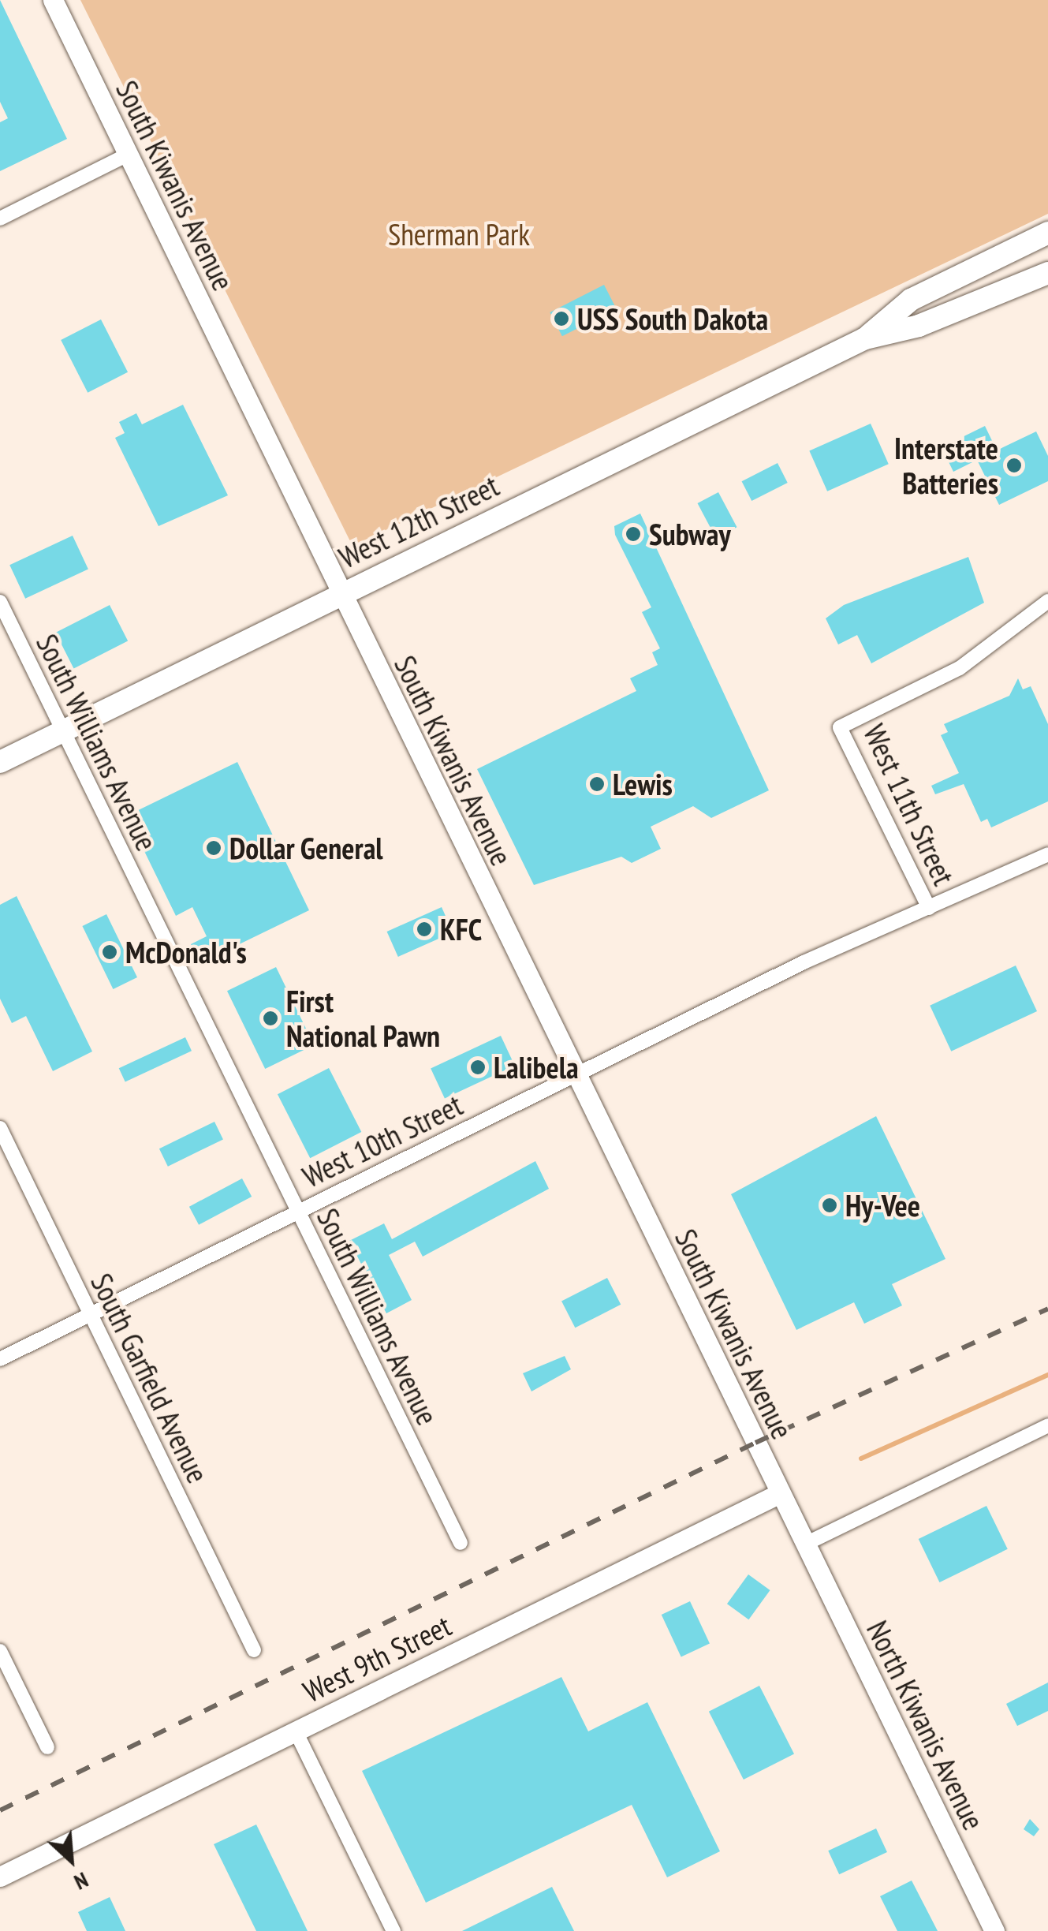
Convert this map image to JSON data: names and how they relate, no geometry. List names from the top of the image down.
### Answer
{
  "streets": {
    "main road": [
      "South Kiwanis Avenue",
      "West 12th Street",
      "West 9th Street",
      "North Kiwanis Avenue"
    ],
    "street": [
      "South Williams Avenue",
      "West 11th Street",
      "West 10th Street",
      "South Garfield Avenue"
    ]
  },
  "crossings": [
    ["South Kiwanis Avenue", "West 12th Street"],
    ["South Kiwanis Avenue", "West 10th Street"],
    ["South Kiwanis Avenue", "West 9th Street"],
    ["South Kiwanis Avenue", "North Kiwanis Avenue"],
    ["West 12th Street", "South Williams Avenue"],
    ["South Williams Avenue", "West 10th Street"],
    ["West 11th Street", "West 10th Street"],
    ["West 10th Street", "South Garfield Avenue"]
  ],
  "parks": ["Sherman Park"],
  "places": [
    "USS South Dakota",
    "Interstate Batteries",
    "Subway",
    "Lewis",
    "Dollar General",
    "KFC",
    "McDonald's",
    "First National Pawn",
    "Lalibela",
    "Hy-Vee"
  ],
  "north": "bottom right"
}
